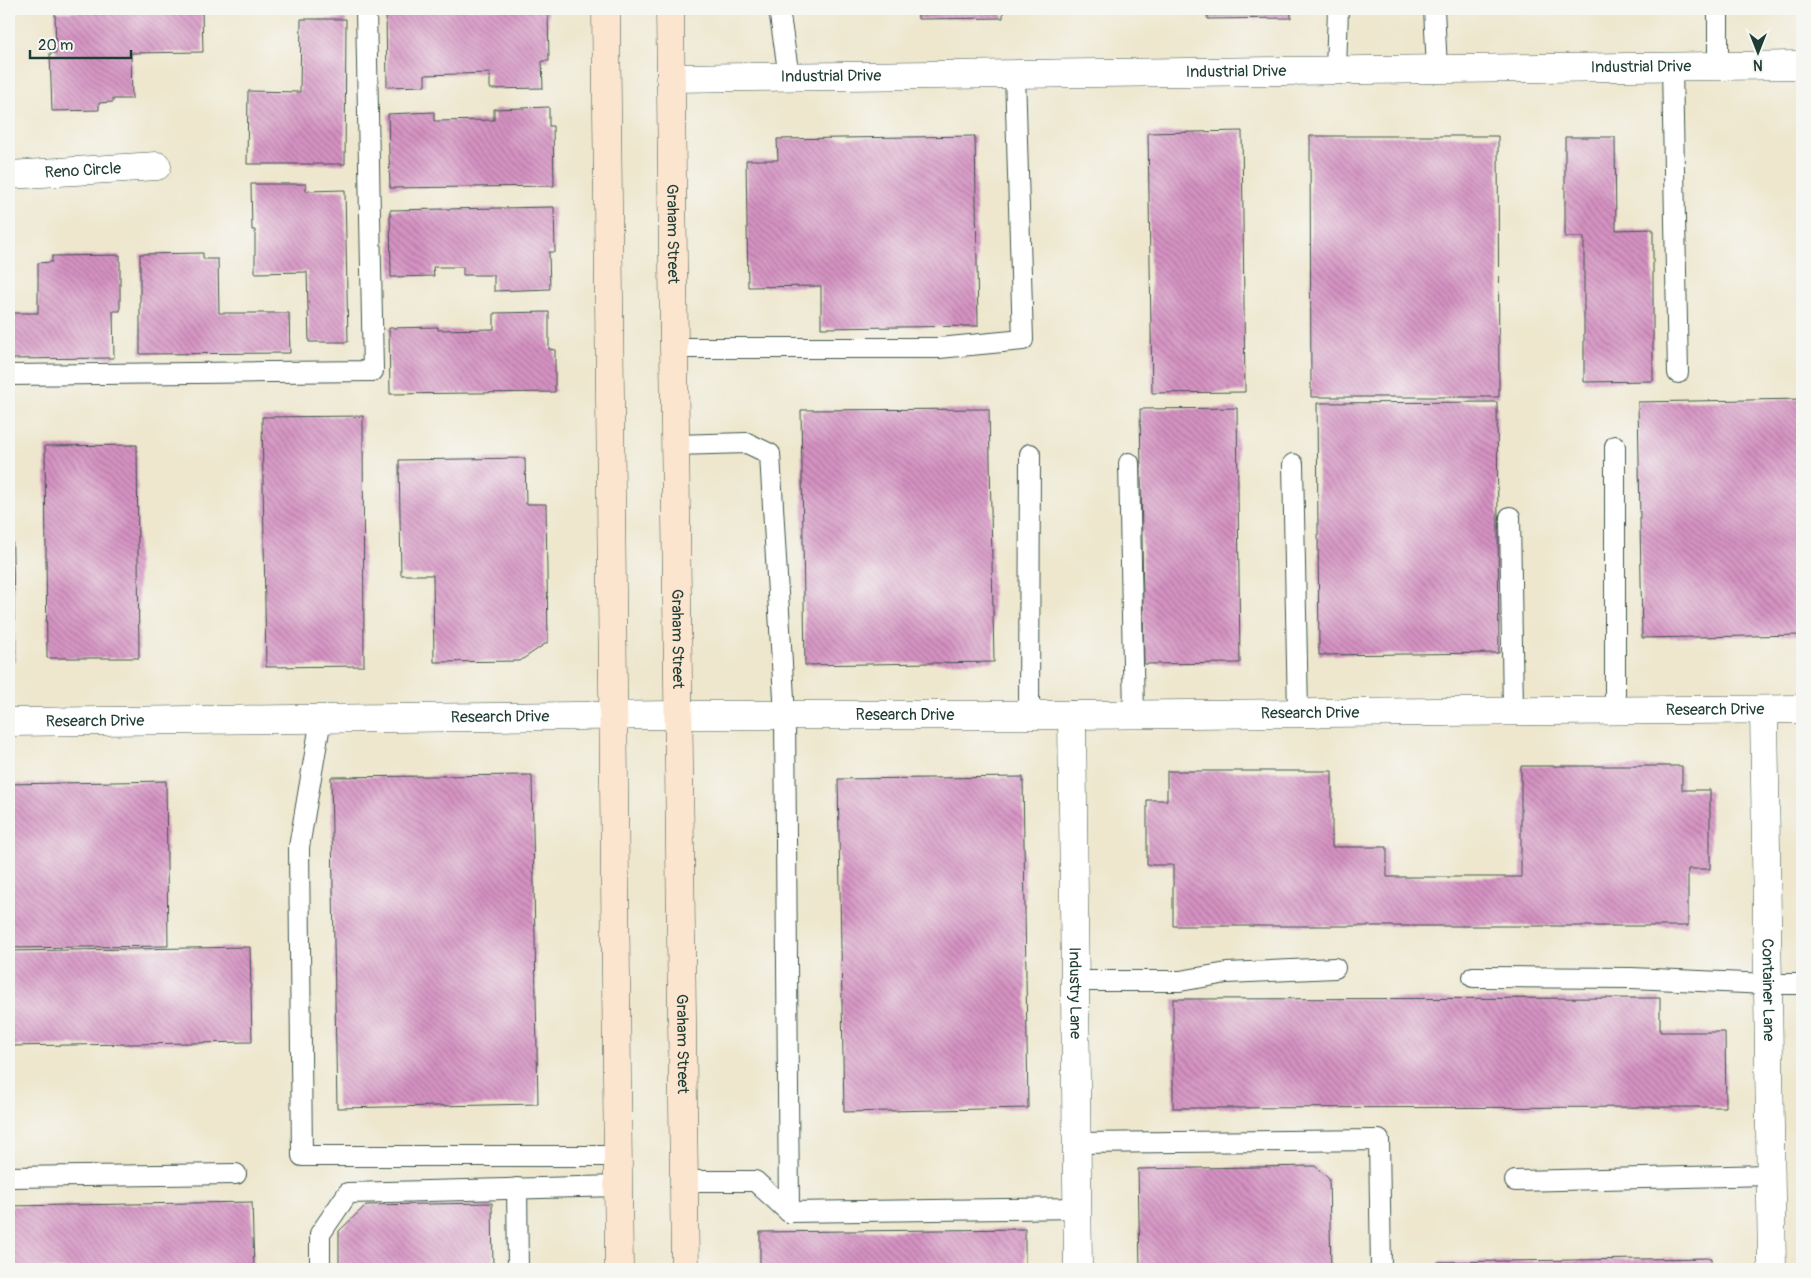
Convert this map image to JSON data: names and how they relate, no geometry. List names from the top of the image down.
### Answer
{
  "streets": {
    "street": [
      "Industrial Drive",
      "Reno Circle",
      "Graham Street",
      "Research Drive",
      "Container Lane",
      "Industry Lane"
    ]
  },
  "crossings": [
    ["Industrial Drive", "Graham Street"],
    ["Graham Street", "Research Drive"],
    ["Research Drive", "Container Lane"],
    ["Research Drive", "Industry Lane"]
  ],
  "scale_bar": "20 m",
  "north": "bottom"
}
